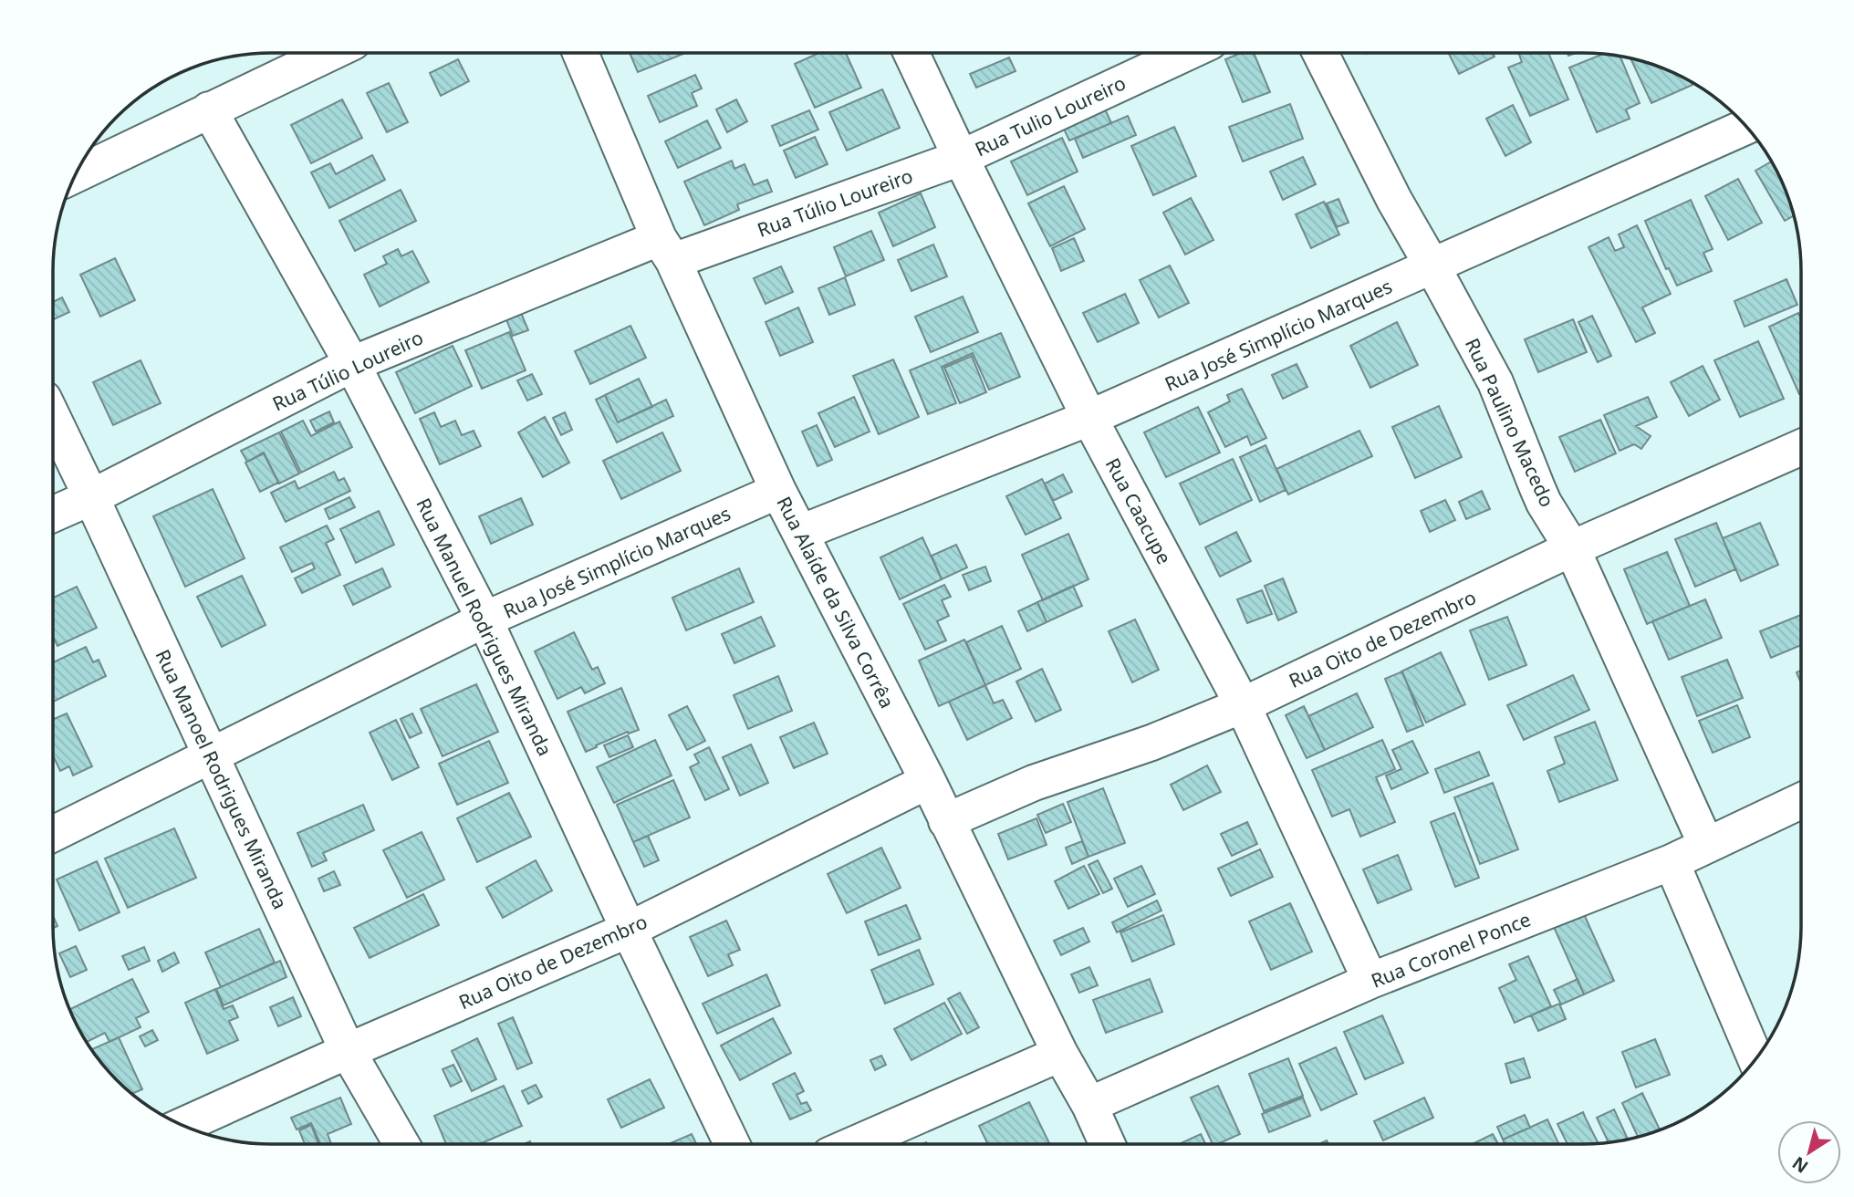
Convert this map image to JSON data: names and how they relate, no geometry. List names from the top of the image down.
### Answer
{
  "streets": {
    "street": [
      "Rua Tulio Loureiro",
      "Rua Túlio Loureiro",
      "Rua José Simplício Marques",
      "Rua Paulino Macedo",
      "Rua Caacupe",
      "Rua Alaíde da Silva Corrêa",
      "Rua Manuel Rodrigues Miranda",
      "Rua Oito de Dezembro",
      "Rua Manoel Rodrigues Miranda",
      "Rua Coronel Ponce"
    ]
  },
  "crossings": [
    ["Rua Tulio Loureiro", "Rua Túlio Loureiro"],
    ["Rua Tulio Loureiro", "Rua Caacupe"],
    ["Rua Túlio Loureiro", "Rua Caacupe"],
    ["Rua Túlio Loureiro", "Rua Alaíde da Silva Corrêa"],
    ["Rua Túlio Loureiro", "Rua Manuel Rodrigues Miranda"],
    ["Rua Túlio Loureiro", "Rua Manoel Rodrigues Miranda"],
    ["Rua José Simplício Marques", "Rua Paulino Macedo"],
    ["Rua José Simplício Marques", "Rua Caacupe"],
    ["Rua José Simplício Marques", "Rua Alaíde da Silva Corrêa"],
    ["Rua José Simplício Marques", "Rua Manuel Rodrigues Miranda"],
    ["Rua José Simplício Marques", "Rua Manoel Rodrigues Miranda"],
    ["Rua Paulino Macedo", "Rua Oito de Dezembro"],
    ["Rua Paulino Macedo", "Rua Coronel Ponce"],
    ["Rua Caacupe", "Rua Oito de Dezembro"],
    ["Rua Caacupe", "Rua Coronel Ponce"],
    ["Rua Alaíde da Silva Corrêa", "Rua Oito de Dezembro"],
    ["Rua Alaíde da Silva Corrêa", "Rua Coronel Ponce"],
    ["Rua Manuel Rodrigues Miranda", "Rua Oito de Dezembro"],
    ["Rua Oito de Dezembro", "Rua Manoel Rodrigues Miranda"]
  ],
  "north": "bottom left"
}
